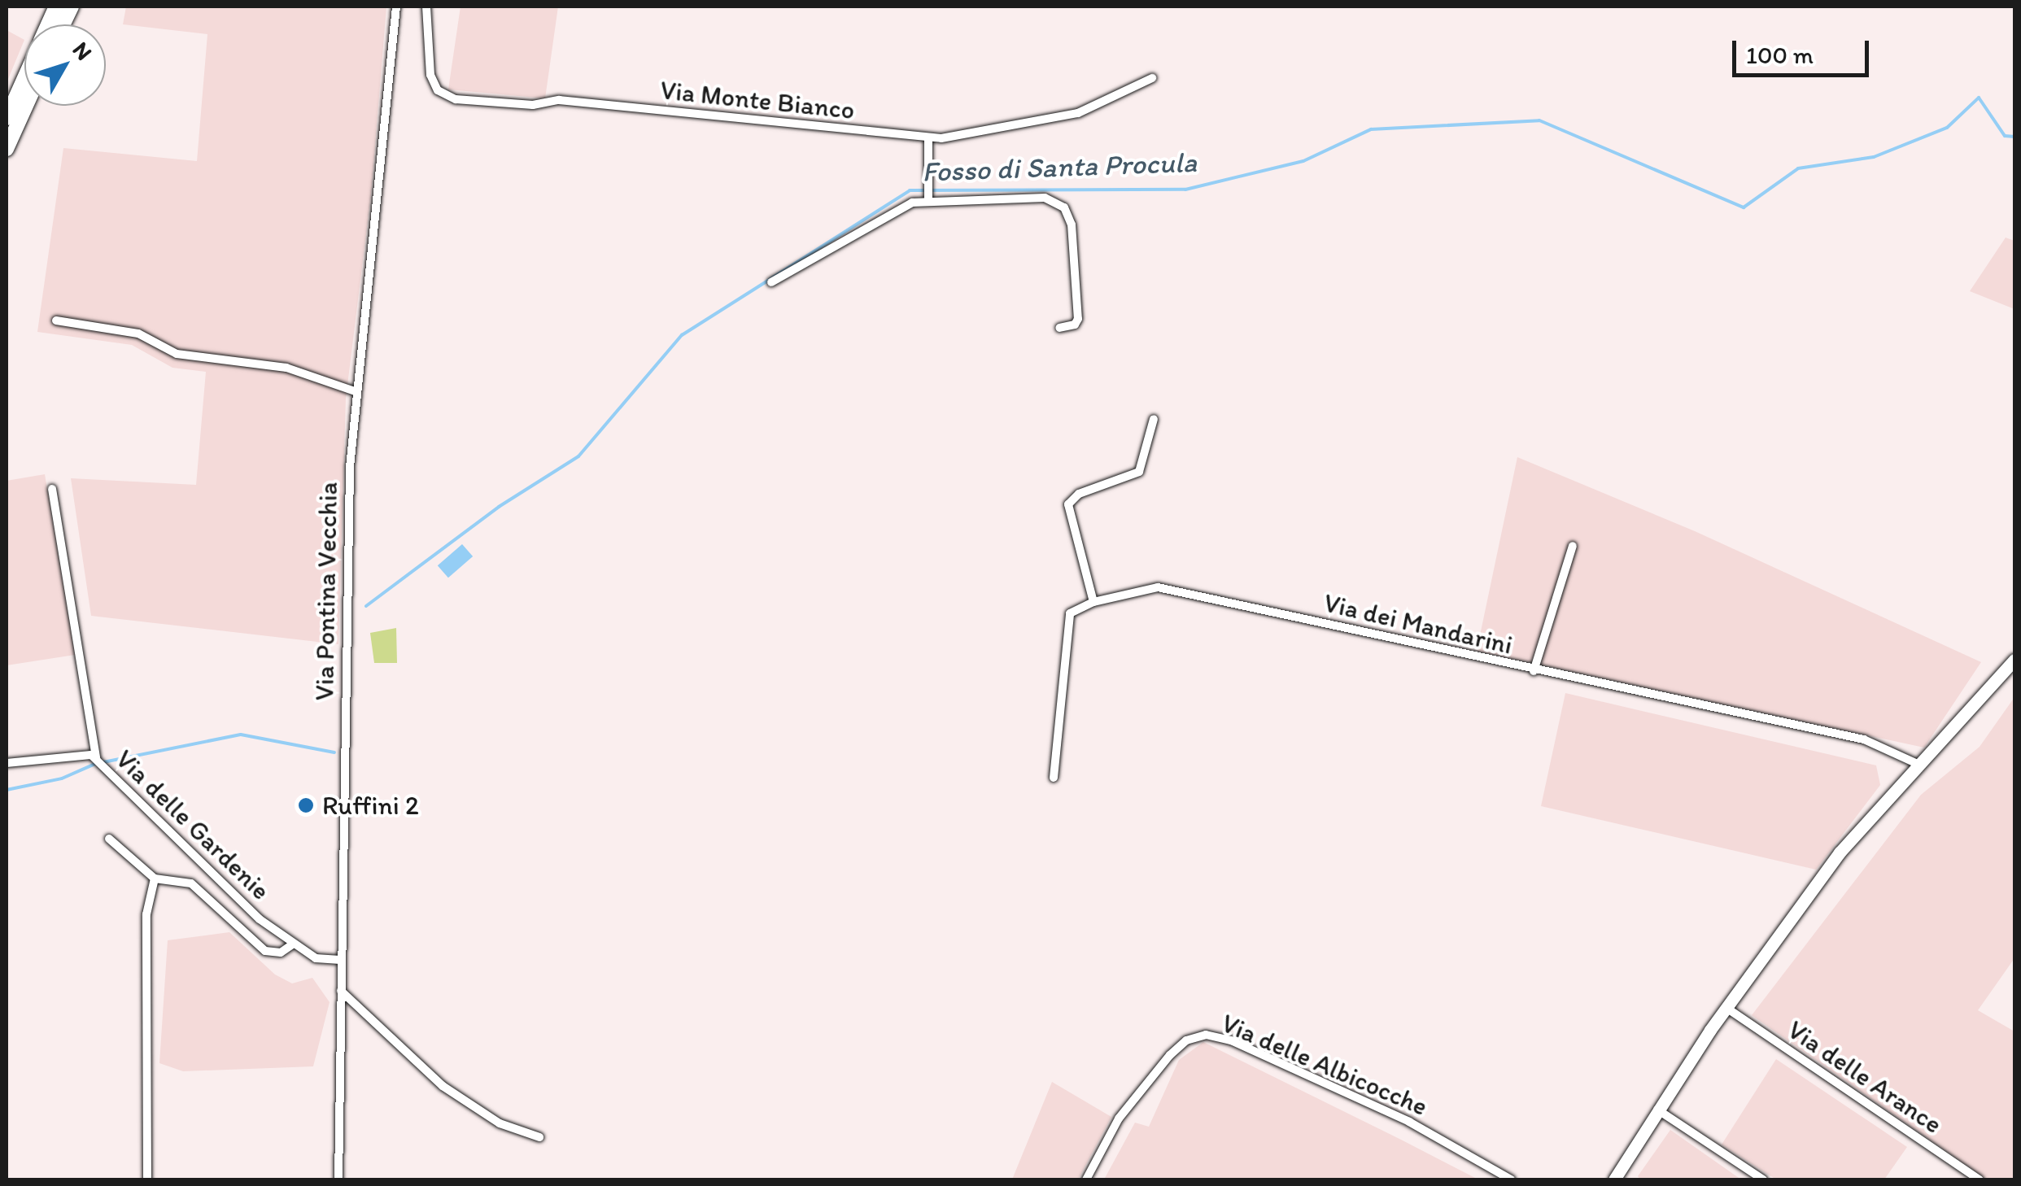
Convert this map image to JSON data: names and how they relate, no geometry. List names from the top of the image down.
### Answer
{
  "streets": {
    "street": [
      "Via Monte Bianco",
      "Via Pontina Vecchia",
      "Via dei Mandarini",
      "Via delle Gardenie",
      "Via delle Albicocche",
      "Via delle Arance"
    ]
  },
  "crossings": [
    ["Via Pontina Vecchia", "Via delle Gardenie"]
  ],
  "water": ["Fosso di Santa Procula"],
  "places": ["Ruffini 2"],
  "scale_bar": "100 m",
  "north": "top right"
}
